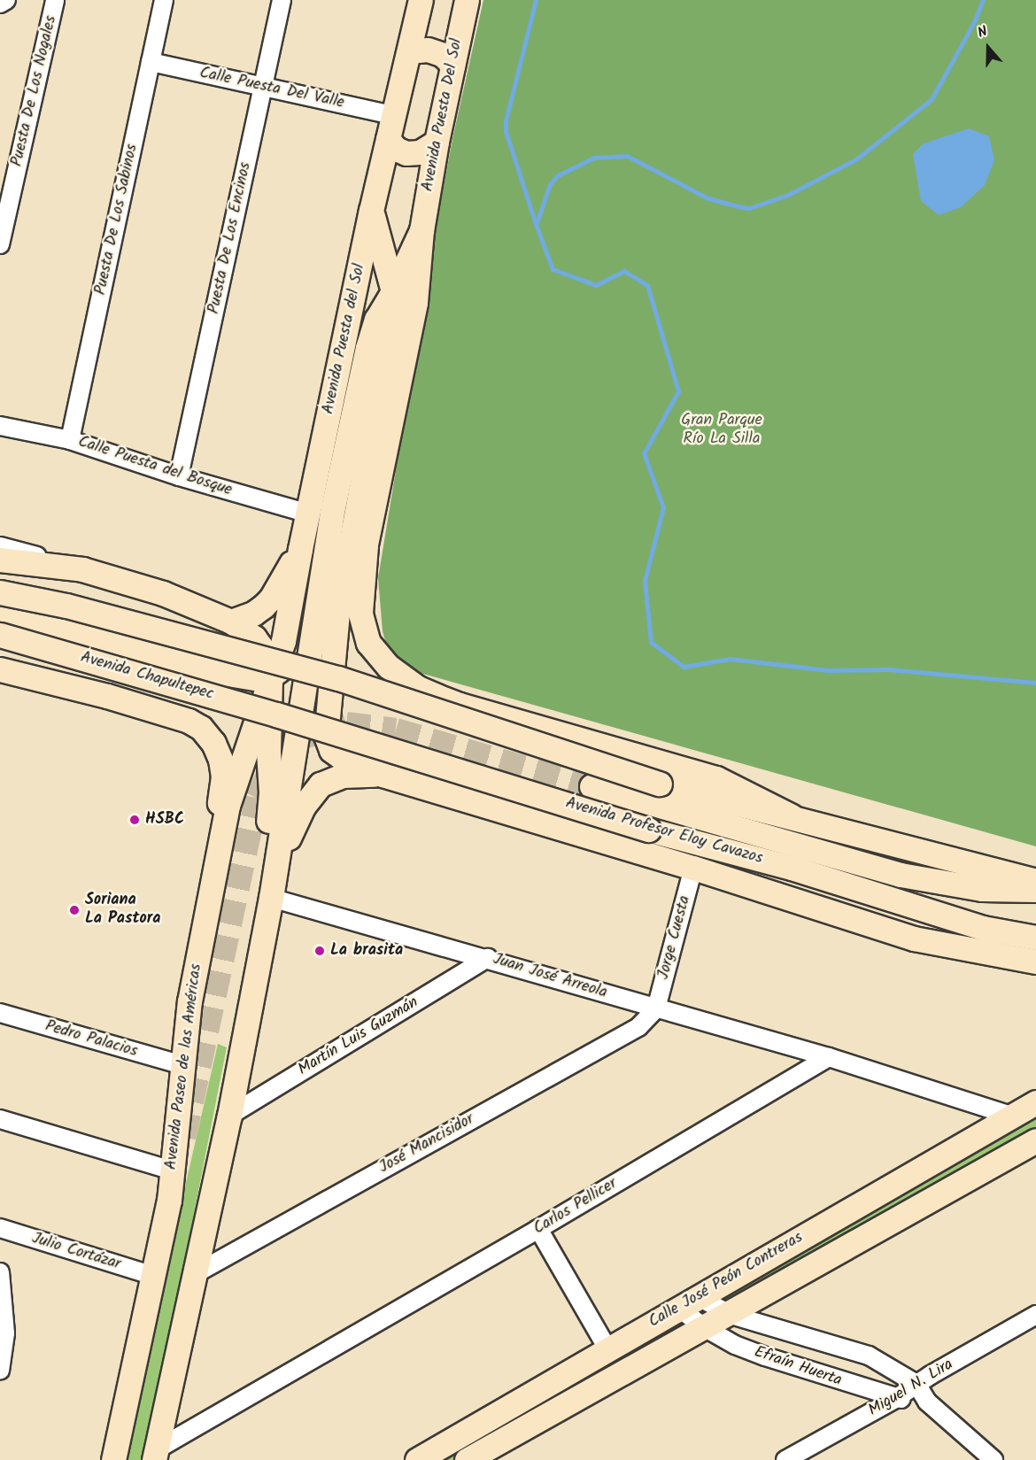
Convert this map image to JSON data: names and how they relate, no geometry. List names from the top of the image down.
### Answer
{
  "streets": {
    "main road": [
      "Avenida Puesta Del Sol",
      "Avenida Puesta del Sol",
      "Avenida Chapultepec",
      "Avenida Profesor Eloy Cavazos",
      "Avenida Paseo de las Américas",
      "Calle José Peón Contreras"
    ],
    "street": [
      "Calle Puesta Del Valle",
      "Puesta De Los Nogales",
      "Puesta De Los Sabinos",
      "Puesta De Los Encinos",
      "Calle Puesta del Bosque",
      "Jorge Cuesta",
      "Juan José Arreola",
      "Martín Luis Guzmán",
      "Pedro Palacios",
      "José Mancisidor",
      "Carlos Pellicer",
      "Julio Cortázar",
      "Efraín Huerta",
      "Miguel N. Lira"
    ]
  },
  "crossings": [
    ["Calle Puesta Del Valle", "Puesta De Los Sabinos"],
    ["Calle Puesta Del Valle", "Puesta De Los Encinos"],
    ["Calle Puesta Del Valle", "Avenida Puesta del Sol"],
    ["Avenida Puesta Del Sol", "Avenida Puesta del Sol"],
    ["Puesta De Los Sabinos", "Calle Puesta del Bosque"],
    ["Puesta De Los Encinos", "Calle Puesta del Bosque"],
    ["Avenida Puesta del Sol", "Calle Puesta del Bosque"],
    ["Avenida Puesta del Sol", "Avenida Chapultepec"],
    ["Avenida Puesta del Sol", "Avenida Profesor Eloy Cavazos"],
    ["Avenida Puesta del Sol", "Avenida Paseo de las Américas"],
    ["Avenida Chapultepec", "Avenida Profesor Eloy Cavazos"],
    ["Jorge Cuesta", "Juan José Arreola"],
    ["Jorge Cuesta", "José Mancisidor"],
    ["Juan José Arreola", "Martín Luis Guzmán"],
    ["Juan José Arreola", "José Mancisidor"],
    ["Juan José Arreola", "Carlos Pellicer"],
    ["Pedro Palacios", "Avenida Paseo de las Américas"],
    ["Avenida Paseo de las Américas", "Julio Cortázar"],
    ["Calle José Peón Contreras", "Efraín Huerta"],
    ["Efraín Huerta", "Miguel N. Lira"]
  ],
  "parks": ["Gran Parque Río La Silla"],
  "places": ["HSBC", "Soriana La Pastora", "La brasita"],
  "north": "top"
}
